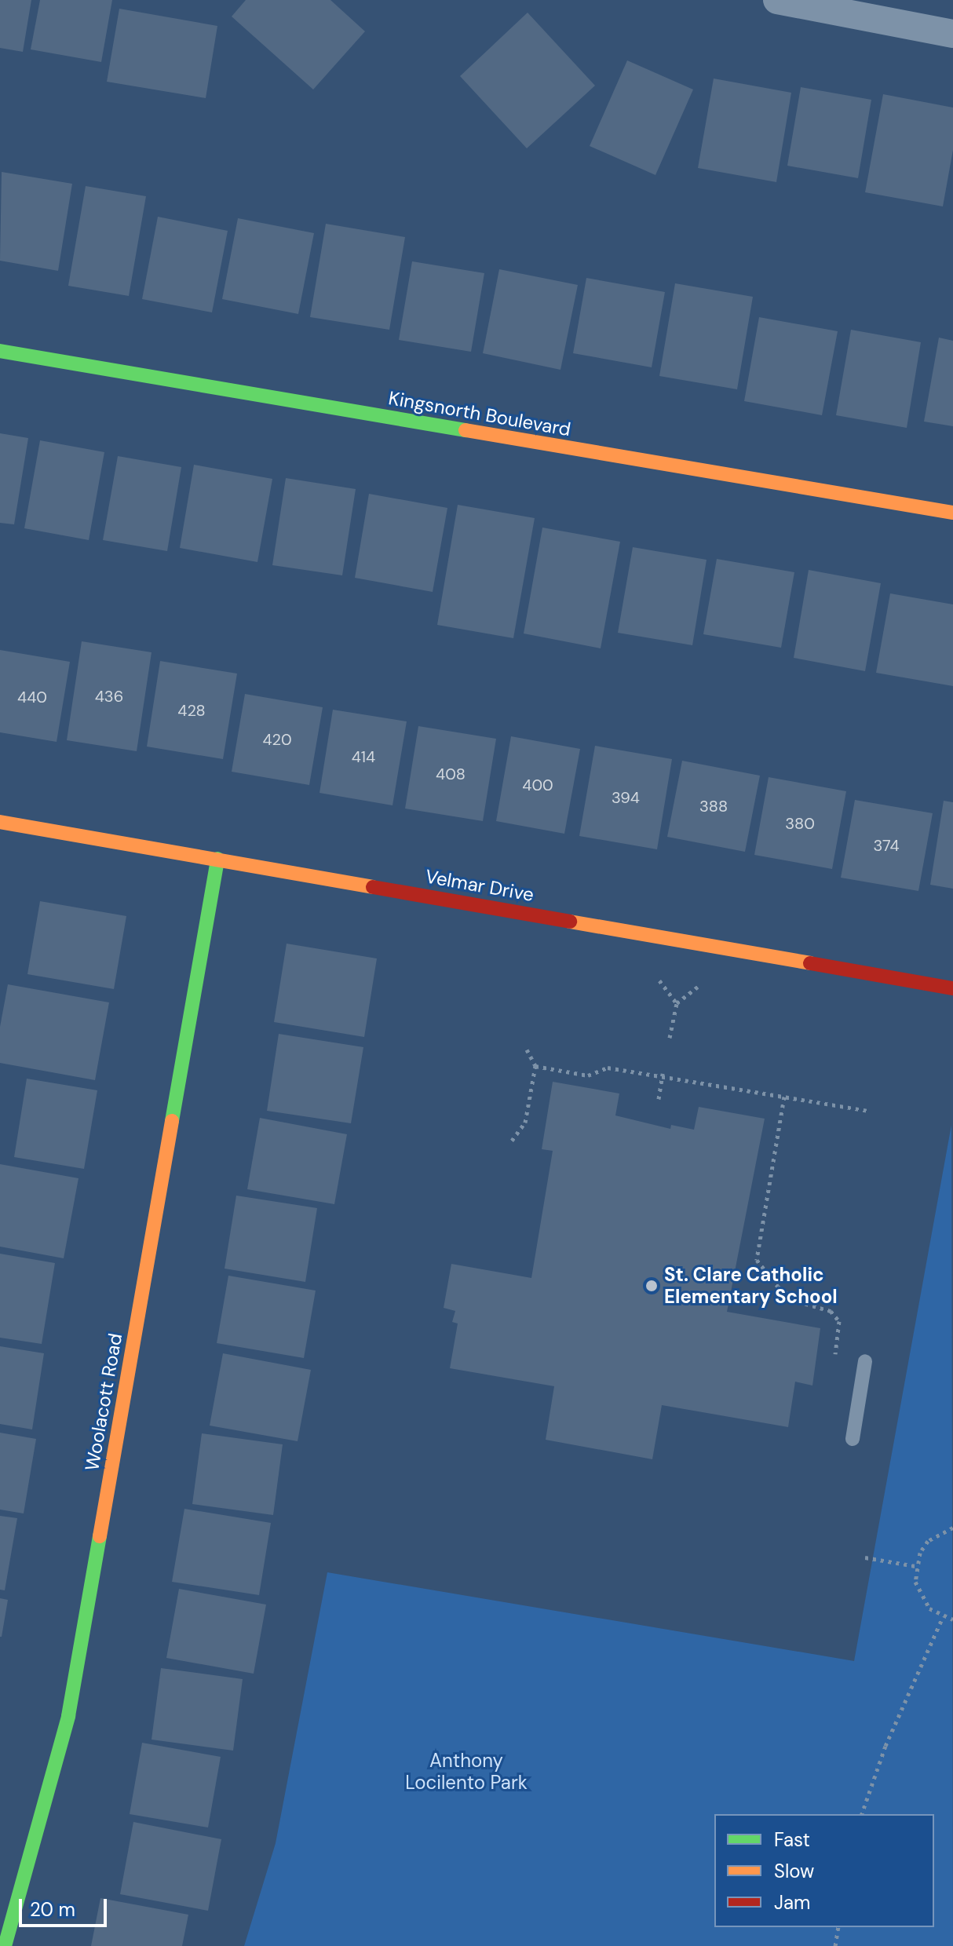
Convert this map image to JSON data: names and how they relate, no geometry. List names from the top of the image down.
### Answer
{
  "streets": {
    "street": ["Kingsnorth Boulevard", "Velmar Drive", "Woolacott Road"]
  },
  "crossings": [
    ["Velmar Drive", "Woolacott Road"]
  ],
  "parks": ["Anthony Locilento Park"],
  "places": ["St. Clare Catholic Elementary School"],
  "house_numbers": [
    "436",
    "440",
    "428",
    "420",
    "414",
    "408",
    "400",
    "394",
    "388",
    "380",
    "374"
  ],
  "legend": ["Fast", "Slow", "Jam"],
  "scale_bar": "20 m"
}
